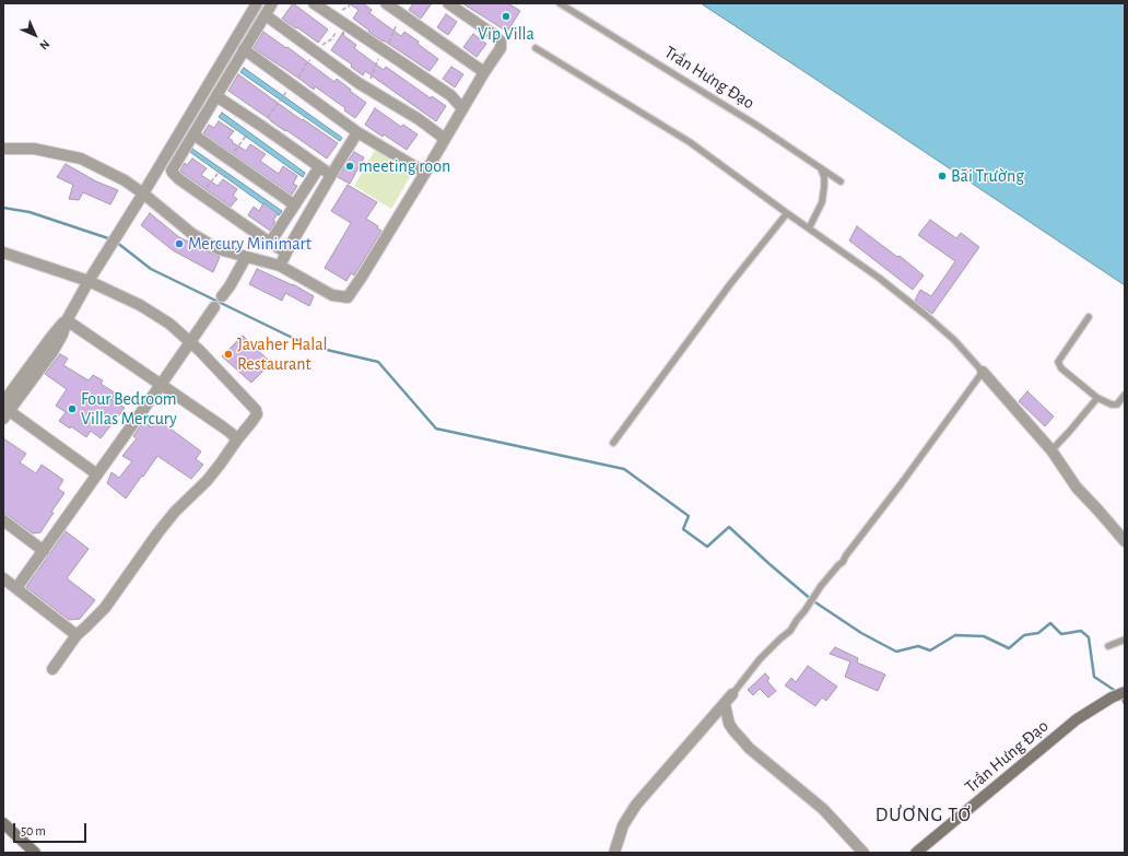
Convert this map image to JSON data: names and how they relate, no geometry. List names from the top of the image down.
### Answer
{
  "streets": {
    "main road": ["Trần Hưng Đạo"]
  },
  "districts": ["DƯƠNG TƠ"],
  "places": [
    "Vip Villa",
    "meeting roon",
    "Bãi Trường",
    "Mercury Minimart",
    "Javaher Halal Restaurant",
    "Four Bedroom Villas Mercury"
  ],
  "scale_bar": "50 m",
  "north": "bottom right"
}
